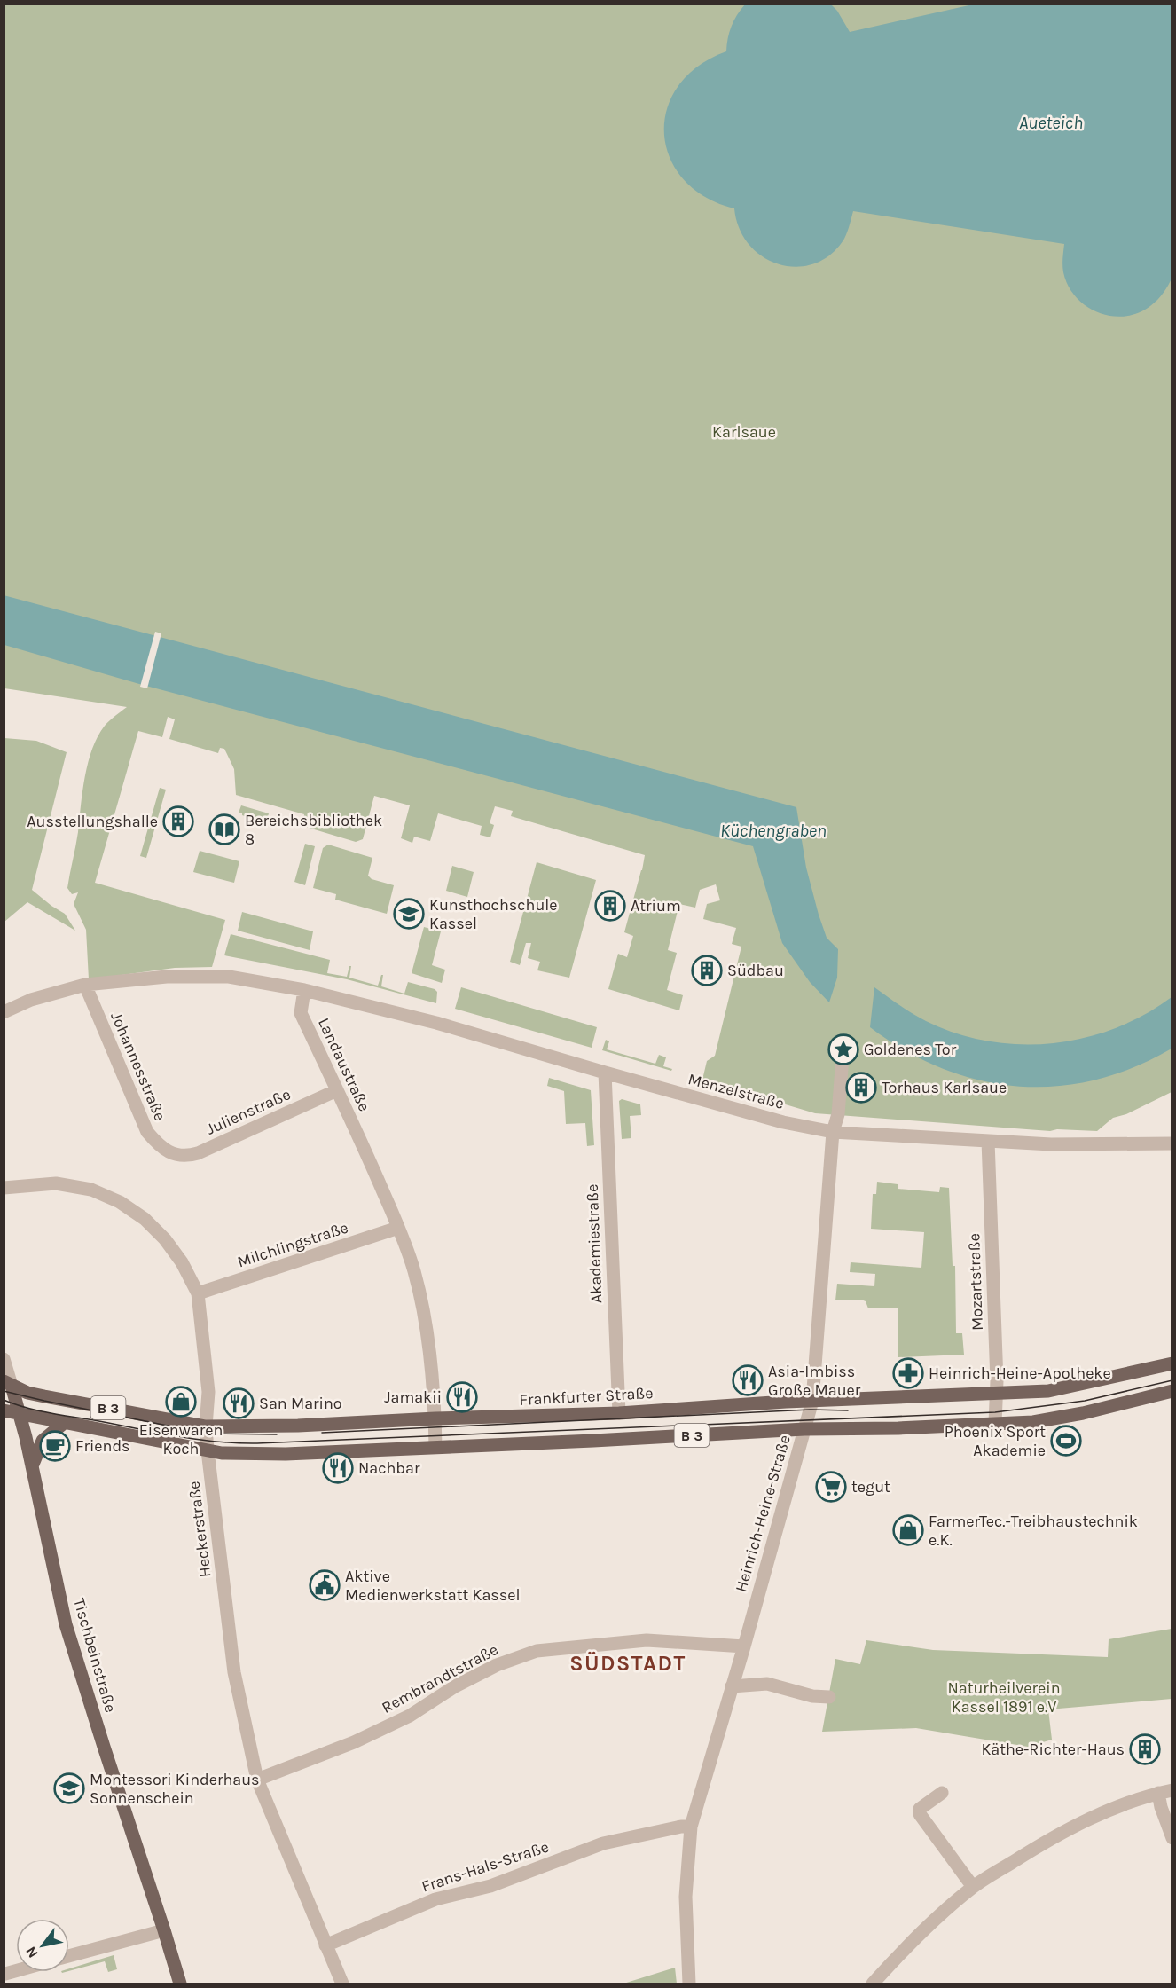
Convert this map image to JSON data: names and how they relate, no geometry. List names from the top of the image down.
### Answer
{
  "streets": {
    "main road": ["Frankfurter Straße", "B 3", "Tischbeinstraße"],
    "street": [
      "Landaustraße",
      "Johannesstraße",
      "Menzelstraße",
      "Julienstraße",
      "Akademiestraße",
      "Milchlingstraße",
      "Mozartstraße",
      "Heinrich-Heine-Straße",
      "Heckerstraße",
      "Rembrandtstraße",
      "Frans-Hals-Straße"
    ]
  },
  "crossings": [
    ["Landaustraße", "Menzelstraße"],
    ["Landaustraße", "Julienstraße"],
    ["Landaustraße", "Milchlingstraße"],
    ["Landaustraße", "Frankfurter Straße"],
    ["Landaustraße", "B 3"],
    ["Johannesstraße", "Julienstraße"],
    ["Menzelstraße", "Akademiestraße"],
    ["Menzelstraße", "Mozartstraße"],
    ["Menzelstraße", "Heinrich-Heine-Straße"],
    ["Akademiestraße", "Frankfurter Straße"],
    ["Milchlingstraße", "Heckerstraße"],
    ["Mozartstraße", "Frankfurter Straße"],
    ["Mozartstraße", "B 3"],
    ["Frankfurter Straße", "Heinrich-Heine-Straße"],
    ["Frankfurter Straße", "Heckerstraße"],
    ["Frankfurter Straße", "Tischbeinstraße"],
    ["B 3", "Heinrich-Heine-Straße"],
    ["B 3", "Heckerstraße"],
    ["B 3", "Tischbeinstraße"],
    ["Heinrich-Heine-Straße", "Rembrandtstraße"],
    ["Heinrich-Heine-Straße", "Frans-Hals-Straße"],
    ["Heckerstraße", "Rembrandtstraße"],
    ["Heckerstraße", "Frans-Hals-Straße"]
  ],
  "districts": ["SÜDSTADT"],
  "water": ["Aueteich", "Küchengraben"],
  "parks": ["Karlsaue", "Naturheilverein Kassel 1891 e.V"],
  "places": {
    "building": [
      "Ausstellungshalle",
      "Atrium",
      "Südbau",
      "Torhaus Karlsaue",
      "Käthe-Richter-Haus"
    ],
    "library": ["Bereichsbibliothek 8"],
    "school or university": ["Kunsthochschule Kassel", "Montessori Kinderhaus Sonnenschein"],
    "place": ["Goldenes Tor"],
    "pharmacy": ["Heinrich-Heine-Apotheke"],
    "restaurant": [
      "Asia-Imbiss Große Mauer",
      "Jamakii",
      "San Marino",
      "Nachbar"
    ],
    "shop": ["Eisenwaren Koch", "FarmerTec.-Treibhaustechnik e.K."],
    "sports": ["Phoenix Sport Akademie"],
    "cafe": ["Friends"],
    "supermarket": ["tegut"],
    "public building": ["Aktive Medienwerkstatt Kassel"]
  },
  "north": "bottom left"
}
